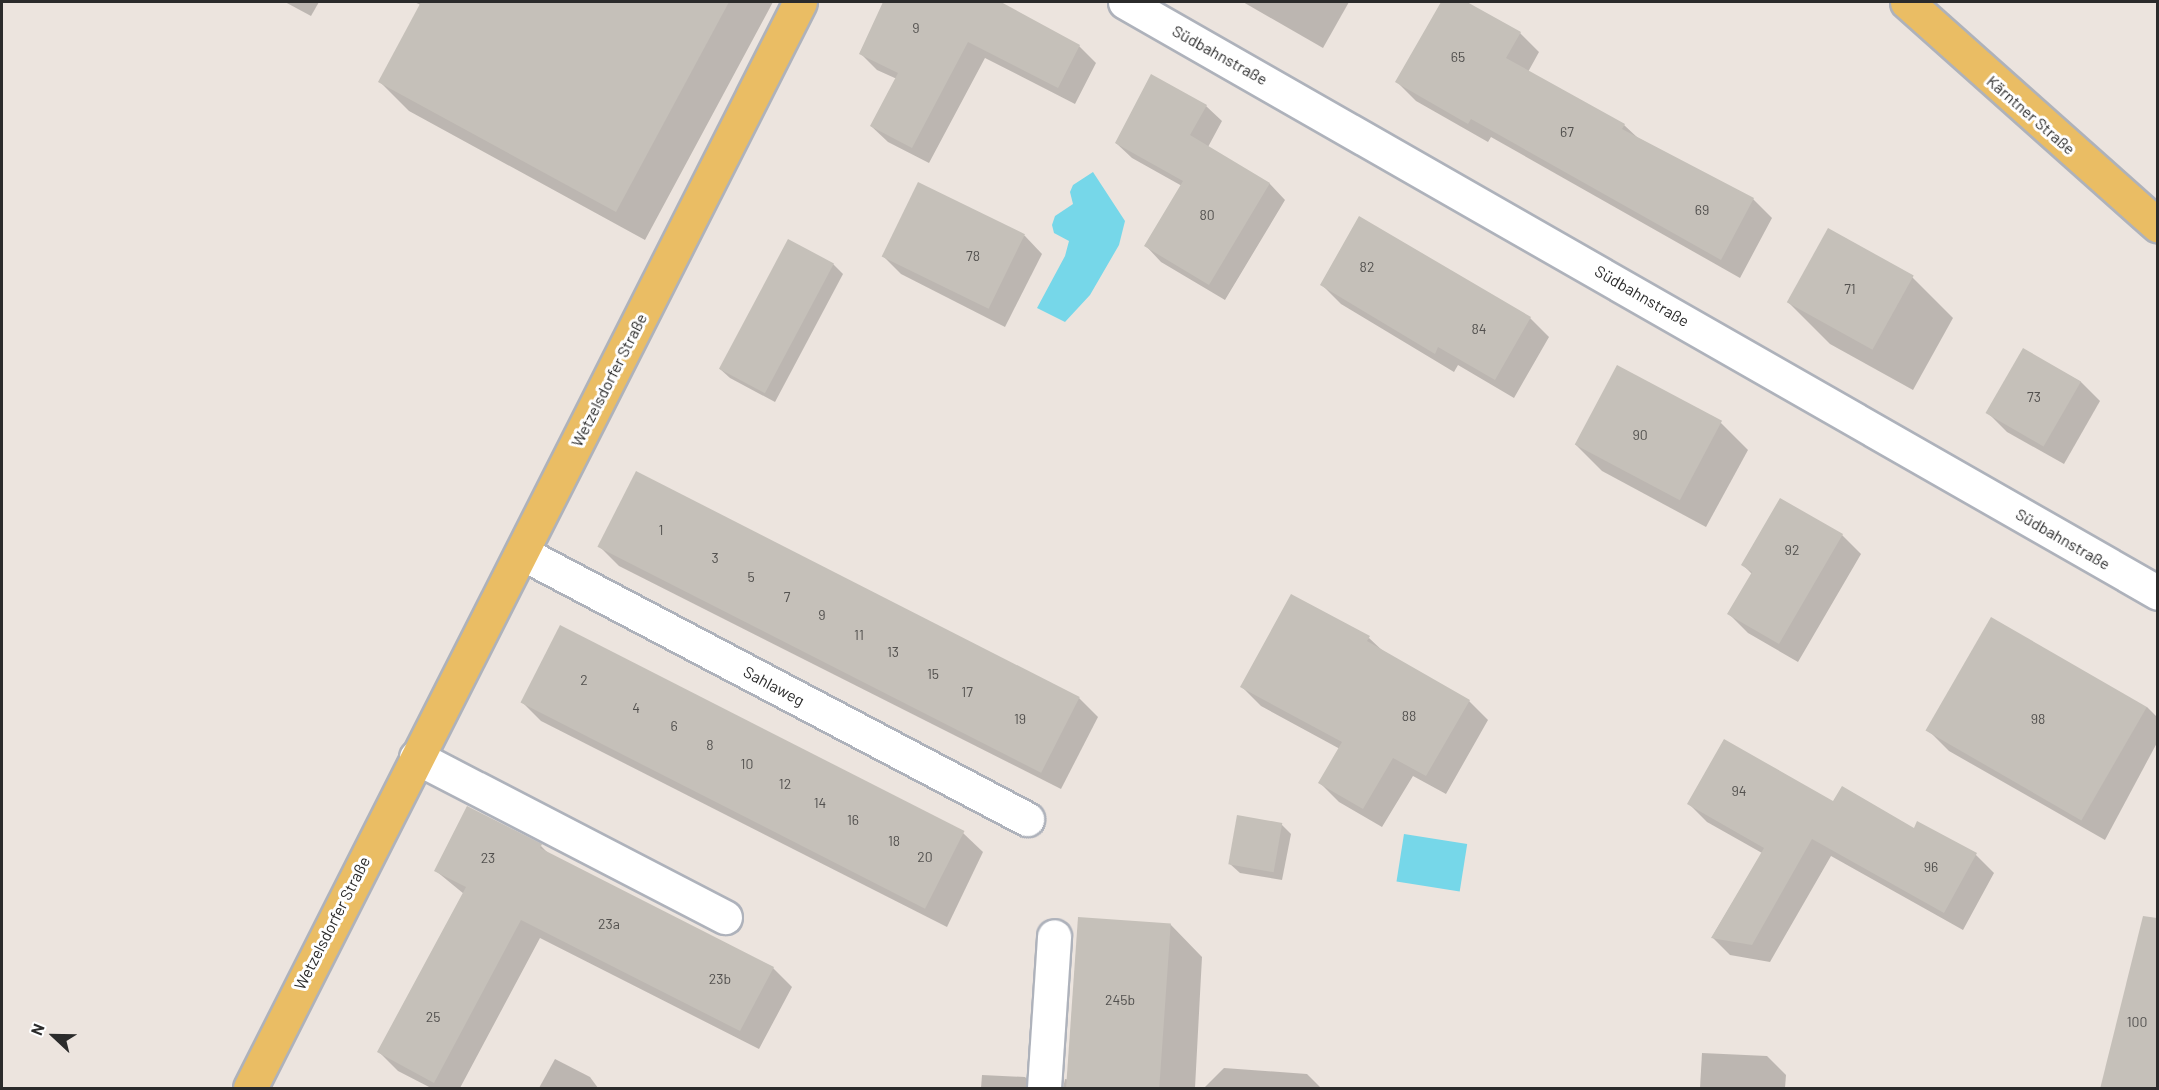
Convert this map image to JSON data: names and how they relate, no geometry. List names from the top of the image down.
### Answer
{
  "streets": {
    "main road": ["Kärntner Straße", "Wetzelsdorfer Straße"],
    "street": ["Südbahnstraße", "Sahlaweg"]
  },
  "crossings": [
    ["Wetzelsdorfer Straße", "Sahlaweg"]
  ],
  "house_numbers": [
    "9",
    "65",
    "67",
    "69",
    "80",
    "78",
    "82",
    "71",
    "84",
    "73",
    "90",
    "1",
    "92",
    "3",
    "5",
    "7",
    "9",
    "11",
    "13",
    "15",
    "2",
    "17",
    "4",
    "88",
    "19",
    "98",
    "6",
    "8",
    "10",
    "12",
    "94",
    "14",
    "16",
    "18",
    "20",
    "23",
    "96",
    "23a",
    "23b",
    "245b",
    "25",
    "100"
  ],
  "north": "left"
}
